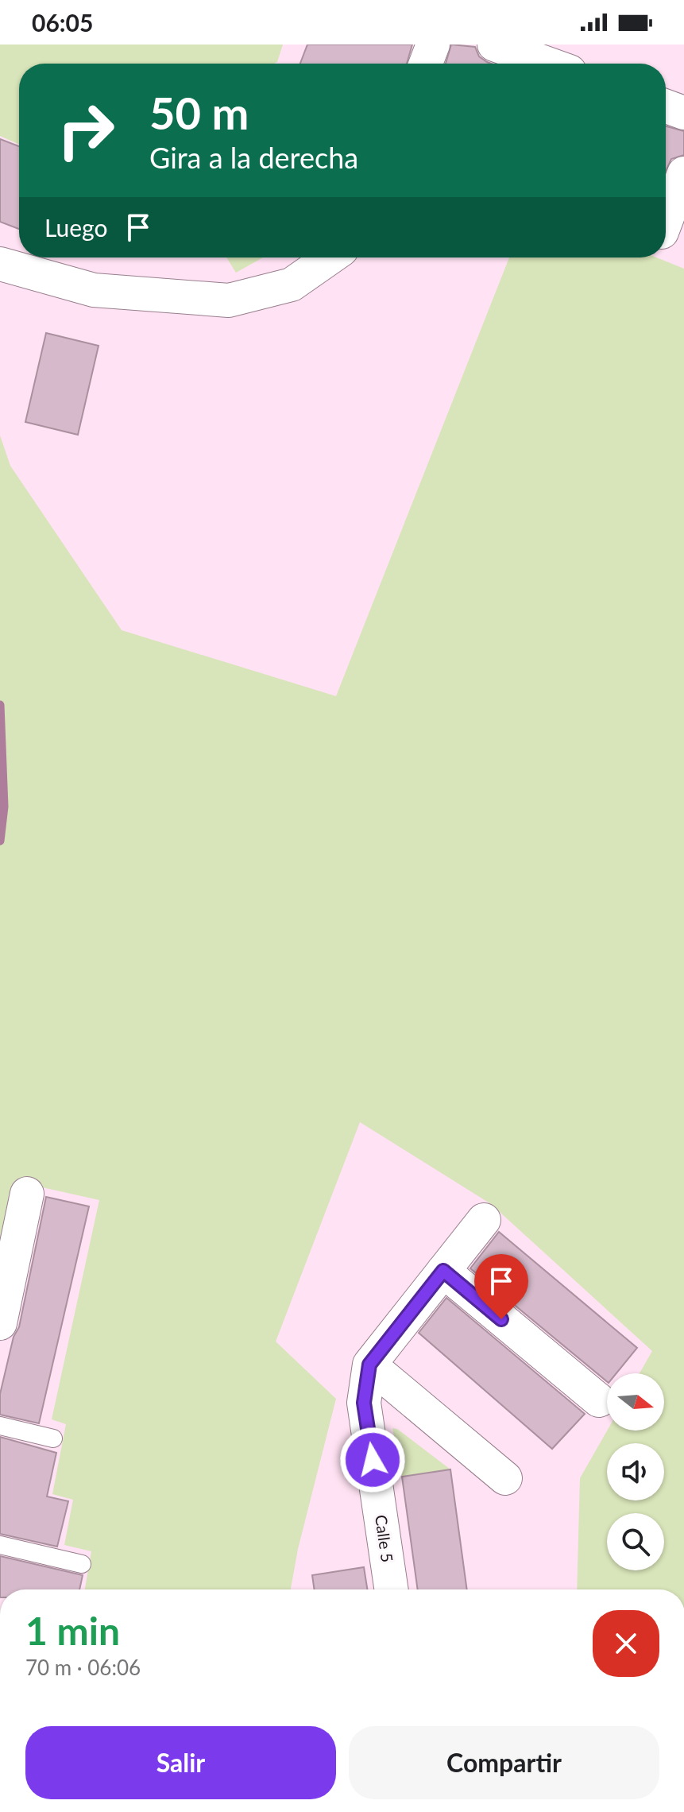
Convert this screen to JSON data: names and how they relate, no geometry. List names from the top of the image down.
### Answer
{
  "streets": {
    "street": ["Calle 5"]
  },
  "north": "right",
  "page": {
    "status": "06:05",
    "turn": ["50 m", "Gira a la derecha"],
    "then": "Luego",
    "heading": ["1 min", "70 m · 06:06"],
    "buttons": ["Salir", "Compartir"]
  }
}
